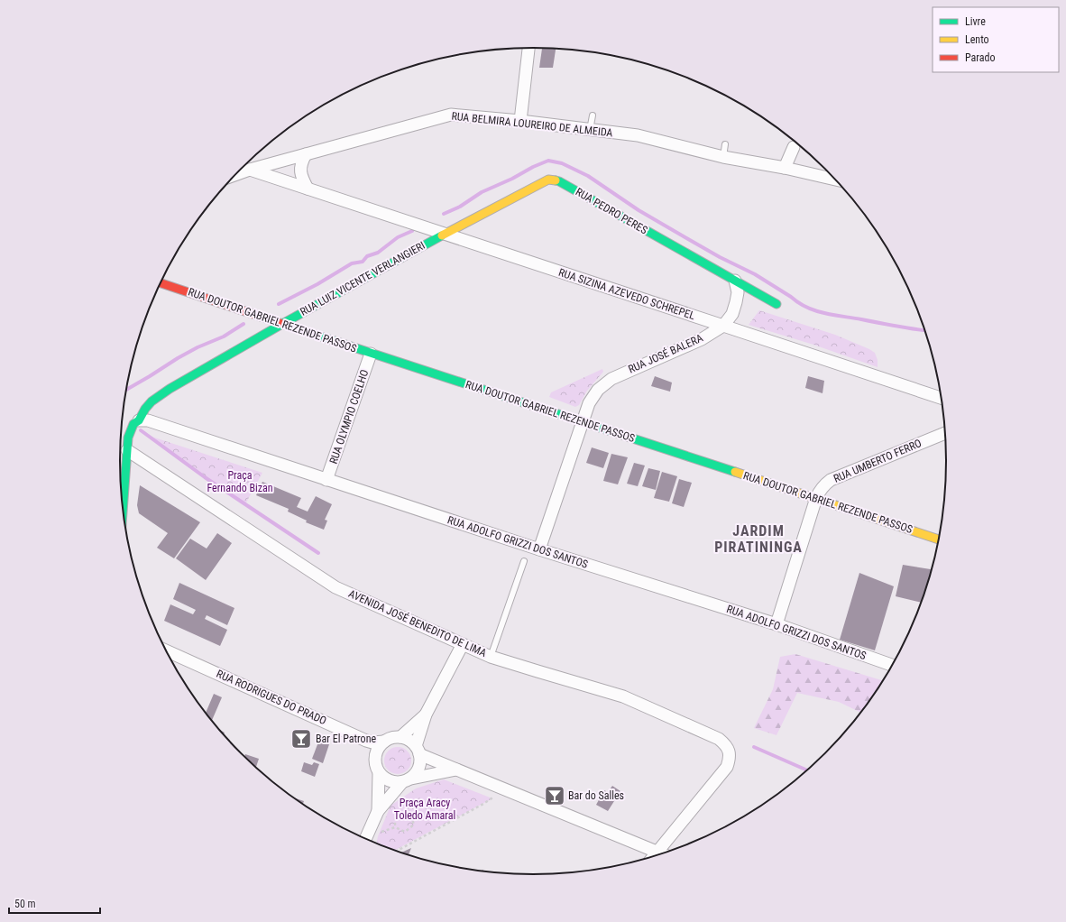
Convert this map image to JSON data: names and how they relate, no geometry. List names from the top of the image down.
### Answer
{
  "streets": {
    "street": [
      "RUA BELMIRA LOUREIRO DE ALMEIDA",
      "RUA PEDRO PERES",
      "RUA LUIZ VICENTE VERLANGIERI",
      "RUA SIZINA AZEVEDO SCHREPEL",
      "RUA DOUTOR GABRIEL REZENDE PASSOS",
      "RUA JOSÉ BALERA",
      "RUA OLYMPIO COELHO",
      "RUA UMBERTO FERRO",
      "RUA ADOLFO GRIZZI DOS SANTOS",
      "AVENIDA JOSÉ BENEDITO DE LIMA",
      "RUA RODRIGUES DO PRADO"
    ]
  },
  "crossings": [
    ["RUA BELMIRA LOUREIRO DE ALMEIDA", "RUA SIZINA AZEVEDO SCHREPEL"],
    ["RUA PEDRO PERES", "RUA LUIZ VICENTE VERLANGIERI"],
    ["RUA PEDRO PERES", "RUA SIZINA AZEVEDO SCHREPEL"],
    ["RUA PEDRO PERES", "RUA JOSÉ BALERA"],
    ["RUA LUIZ VICENTE VERLANGIERI", "RUA SIZINA AZEVEDO SCHREPEL"],
    ["RUA LUIZ VICENTE VERLANGIERI", "RUA DOUTOR GABRIEL REZENDE PASSOS"],
    ["RUA LUIZ VICENTE VERLANGIERI", "RUA ADOLFO GRIZZI DOS SANTOS"],
    ["RUA LUIZ VICENTE VERLANGIERI", "AVENIDA JOSÉ BENEDITO DE LIMA"],
    ["RUA SIZINA AZEVEDO SCHREPEL", "RUA JOSÉ BALERA"],
    ["RUA DOUTOR GABRIEL REZENDE PASSOS", "RUA JOSÉ BALERA"],
    ["RUA DOUTOR GABRIEL REZENDE PASSOS", "RUA OLYMPIO COELHO"],
    ["RUA DOUTOR GABRIEL REZENDE PASSOS", "RUA UMBERTO FERRO"],
    ["RUA JOSÉ BALERA", "RUA ADOLFO GRIZZI DOS SANTOS"],
    ["RUA OLYMPIO COELHO", "RUA ADOLFO GRIZZI DOS SANTOS"],
    ["RUA UMBERTO FERRO", "RUA ADOLFO GRIZZI DOS SANTOS"]
  ],
  "districts": ["JARDIM PIRATININGA"],
  "parks": ["Praça Fernando Bizan", "Praça Aracy Toledo Amaral"],
  "places": {
    "bar": ["Bar El Patrone", "Bar do Salles"]
  },
  "legend": ["Livre", "Lento", "Parado"],
  "scale_bar": "50 m"
}
